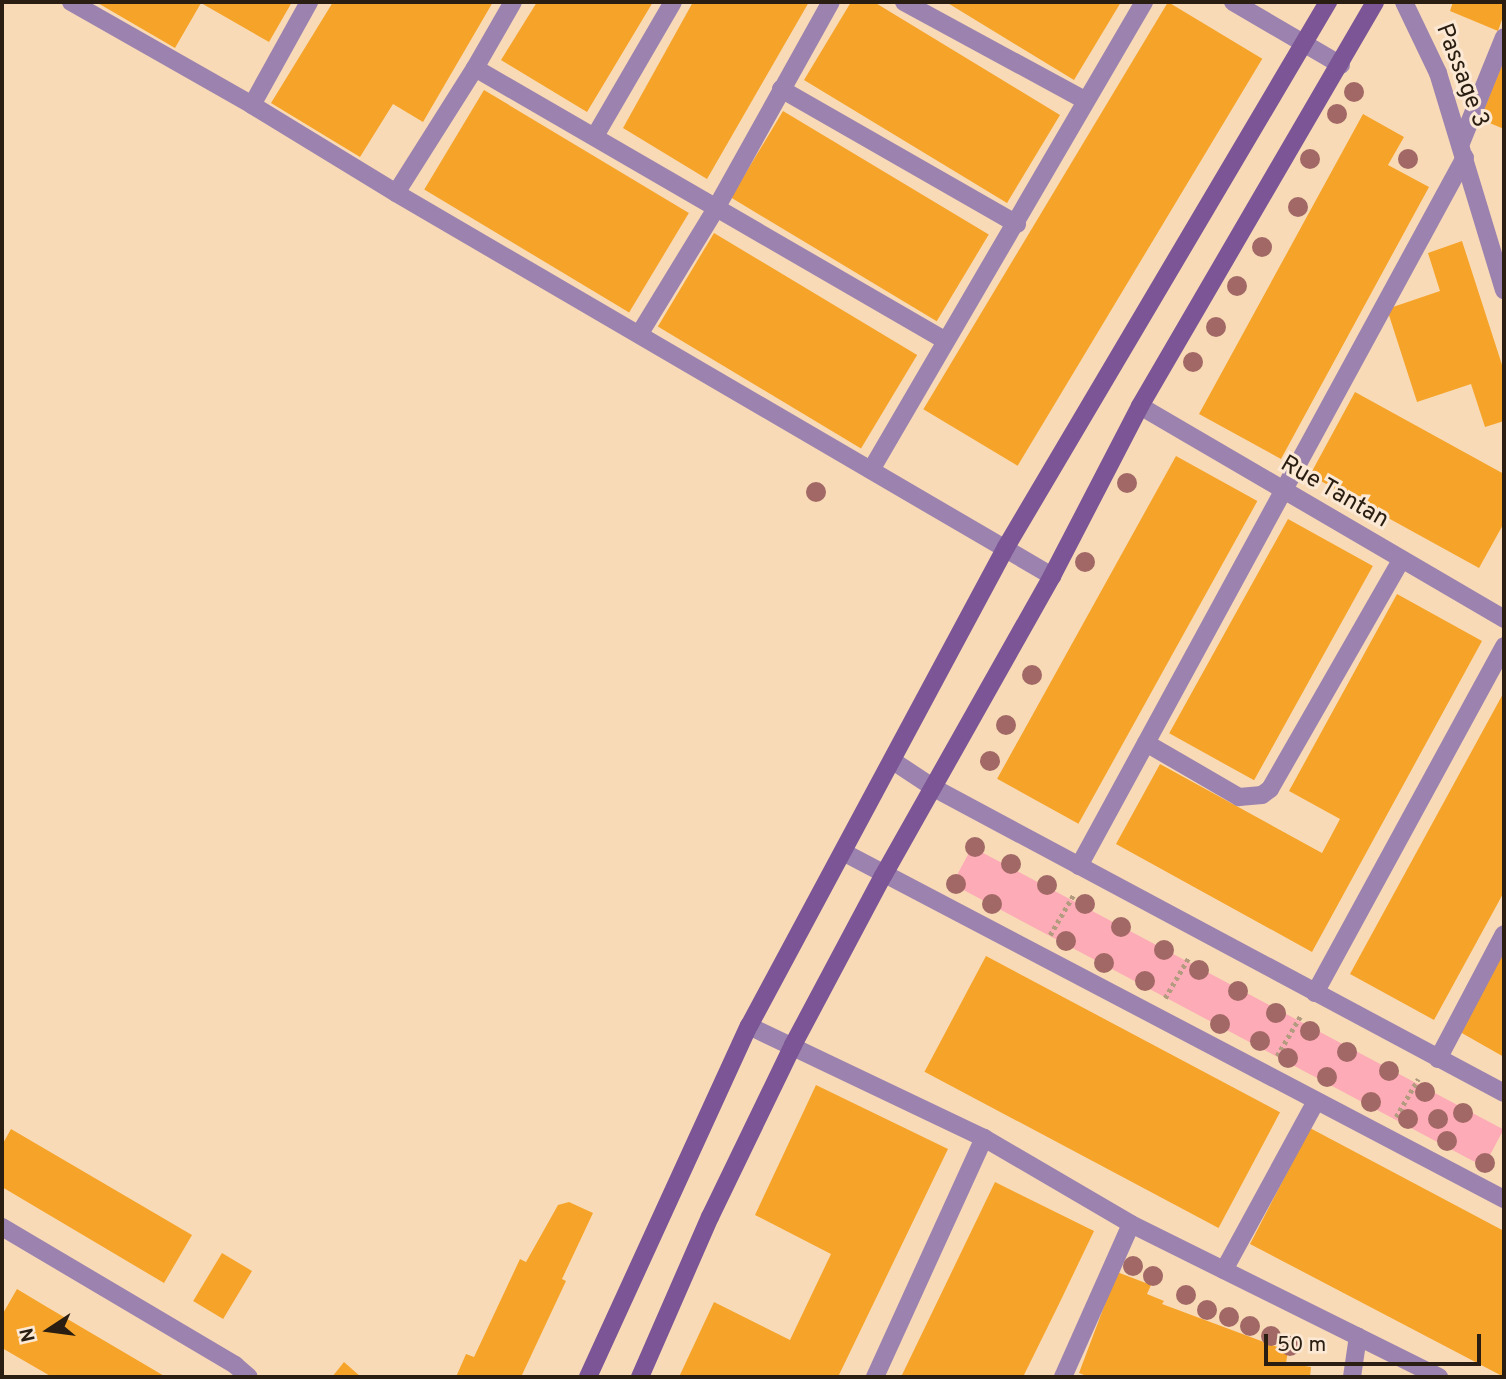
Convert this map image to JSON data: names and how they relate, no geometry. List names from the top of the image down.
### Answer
{
  "streets": {
    "street": ["Passage 3", "Rue Tantan"]
  },
  "scale_bar": "50 m",
  "north": "left"
}
